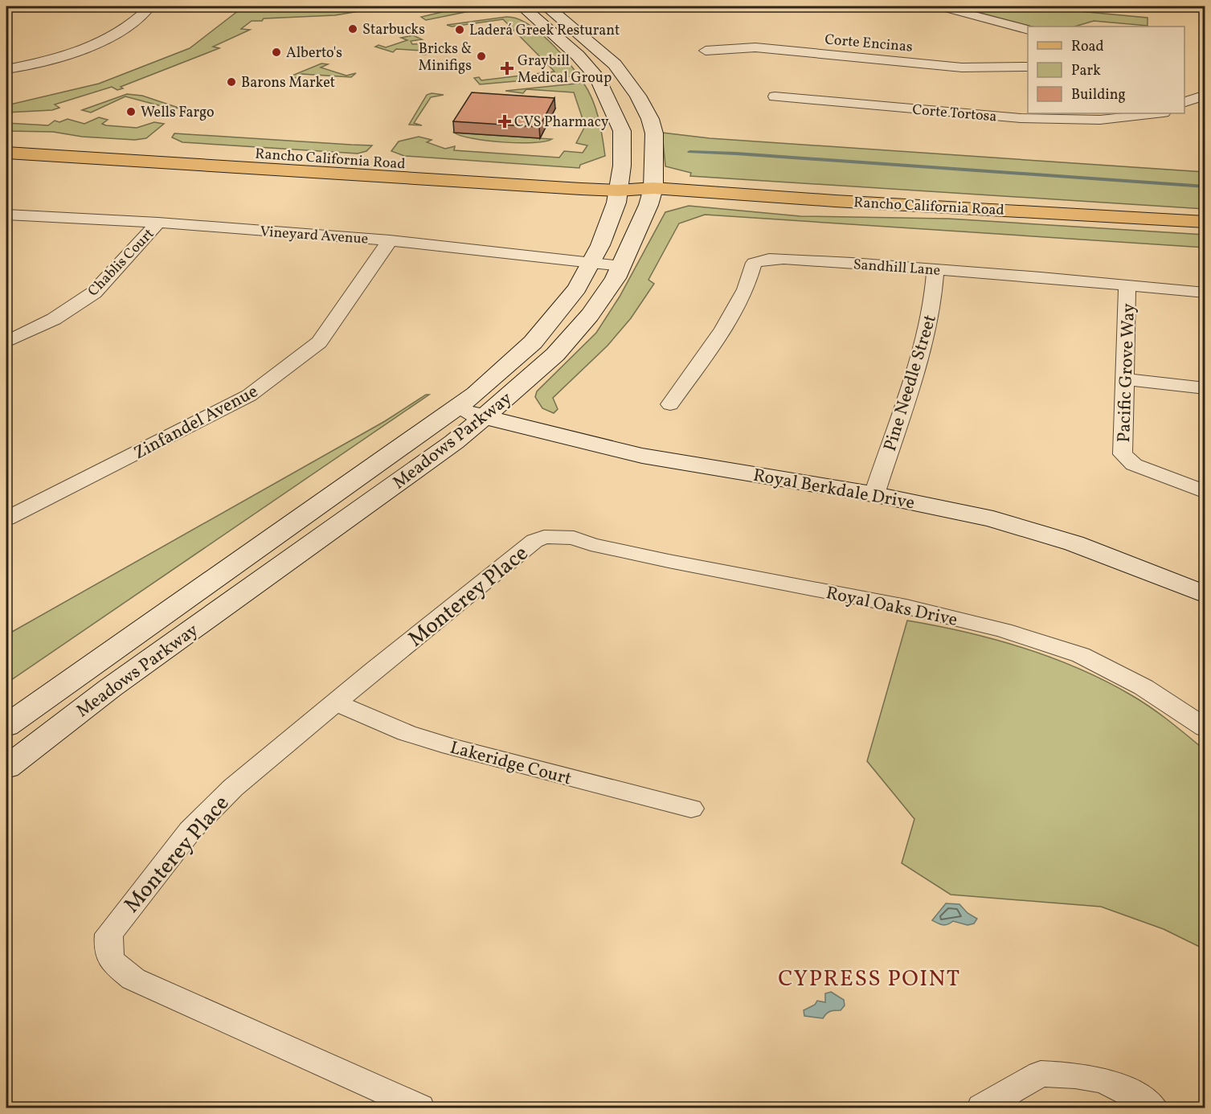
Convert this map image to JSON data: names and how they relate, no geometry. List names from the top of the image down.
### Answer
{
  "streets": {
    "main road": ["Rancho California Road", "Meadows Parkway", "Royal Berkdale Drive"],
    "street": [
      "Corte Encinas",
      "Corte Tortosa",
      "Vineyard Avenue",
      "Chablis Court",
      "Sandhill Lane",
      "Pacific Grove Way",
      "Pine Needle Street",
      "Zinfandel Avenue",
      "Monterey Place",
      "Royal Oaks Drive",
      "Lakeridge Court"
    ]
  },
  "crossings": [
    ["Rancho California Road", "Meadows Parkway"],
    ["Vineyard Avenue", "Chablis Court"],
    ["Vineyard Avenue", "Zinfandel Avenue"],
    ["Vineyard Avenue", "Meadows Parkway"],
    ["Sandhill Lane", "Pacific Grove Way"],
    ["Sandhill Lane", "Pine Needle Street"],
    ["Pine Needle Street", "Royal Berkdale Drive"],
    ["Meadows Parkway", "Royal Berkdale Drive"],
    ["Monterey Place", "Royal Oaks Drive"],
    ["Monterey Place", "Lakeridge Court"]
  ],
  "districts": ["CYPRESS POINT"],
  "places": {
    "other": [
      "Starbucks",
      "Laderá Greek Resturant",
      "Alberto's",
      "Bricks & Minifigs",
      "Barons Market",
      "Wells Fargo"
    ],
    "health": ["Graybill Medical Group", "CVS Pharmacy"]
  },
  "legend": ["Road", "Park", "Building"]
}
